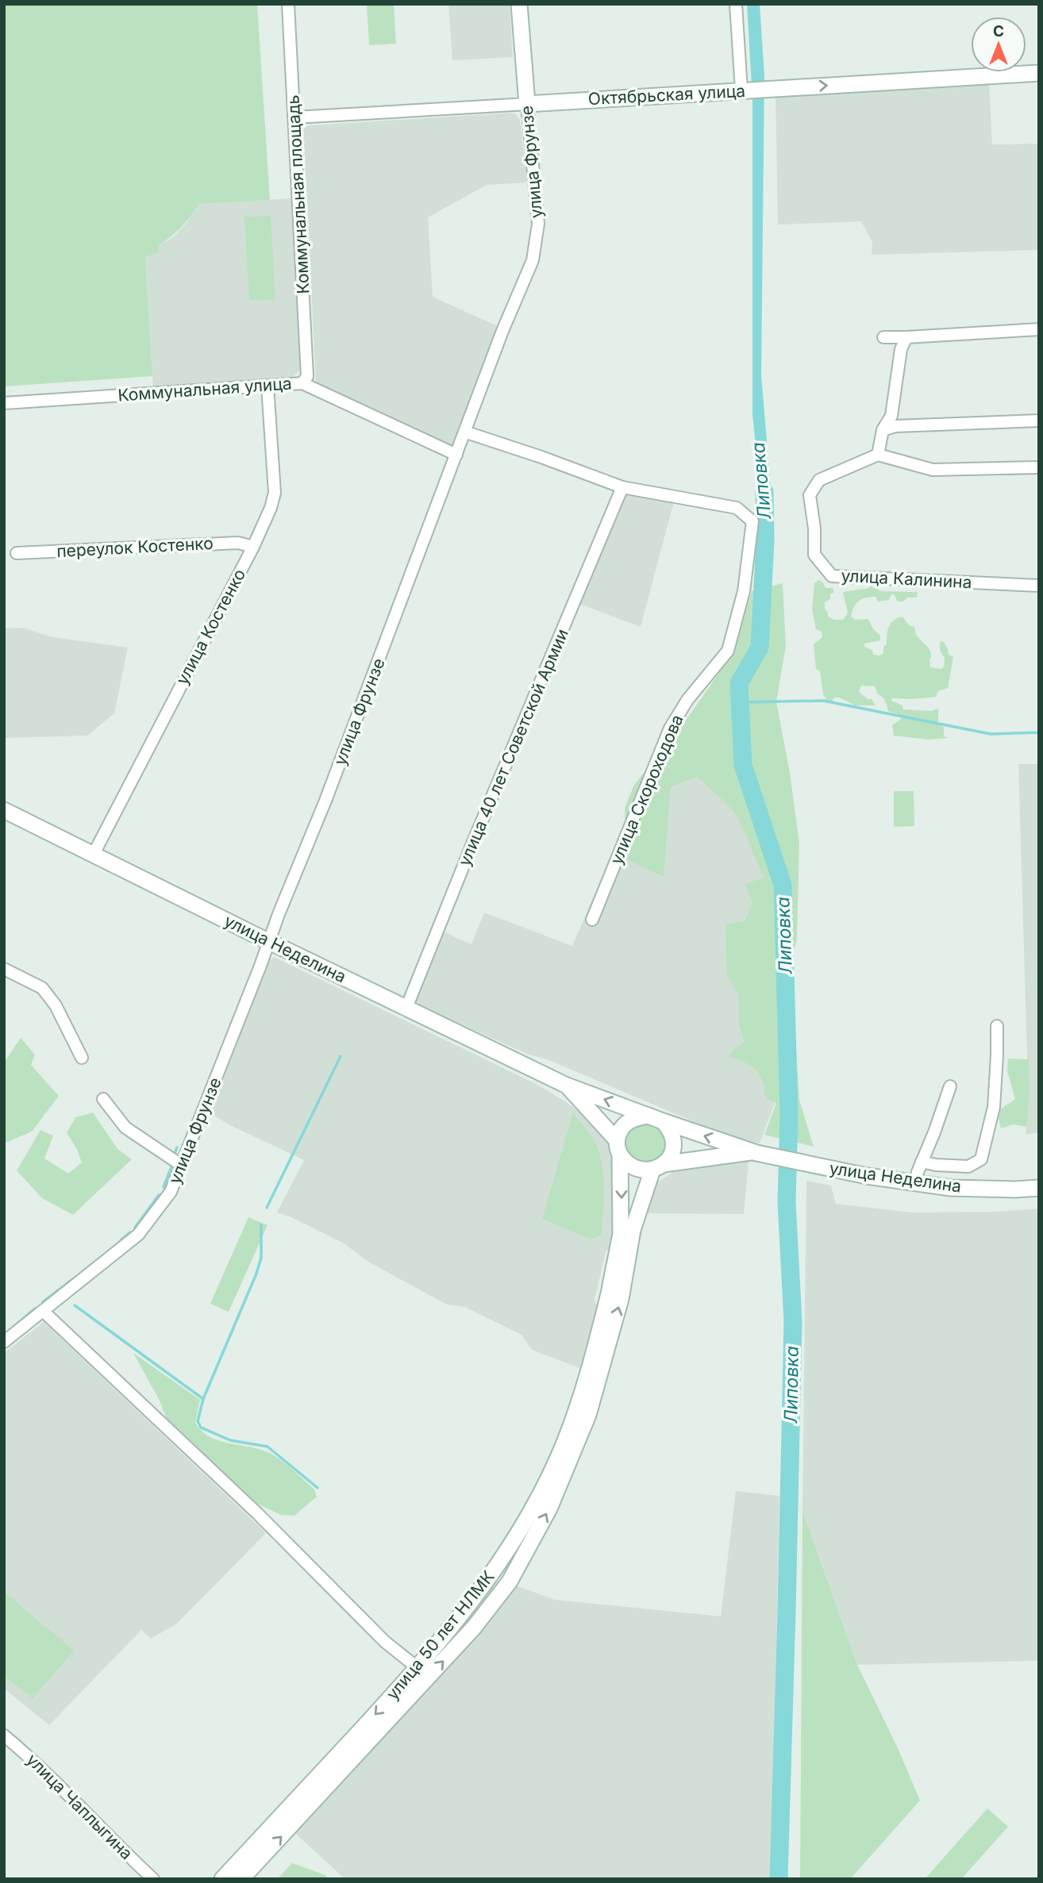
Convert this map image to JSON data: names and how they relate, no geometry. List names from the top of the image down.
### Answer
{
  "streets": {
    "main road": [
      "Октябрьская улица",
      "улица Фрунзе",
      "улица Неделина",
      "улица 50 лет НЛМК"
    ],
    "street": [
      "Коммунальная площадь",
      "Коммунальная улица",
      "переулок Костенко",
      "улица Калинина",
      "улица Костенко",
      "улица 40 лет Советской Армии",
      "улица Скороходова",
      "улица Чаплыгина"
    ]
  },
  "crossings": [
    ["Октябрьская улица", "улица Фрунзе"],
    ["Октябрьская улица", "Коммунальная площадь"],
    ["улица Фрунзе", "Коммунальная улица"],
    ["улица Фрунзе", "улица Неделина"],
    ["Коммунальная площадь", "Коммунальная улица"],
    ["Коммунальная улица", "улица Костенко"],
    ["переулок Костенко", "улица Костенко"],
    ["улица Костенко", "улица Неделина"],
    ["улица 40 лет Советской Армии", "улица Скороходова"],
    ["улица 40 лет Советской Армии", "улица Неделина"],
    ["улица Неделина", "улица 50 лет НЛМК"]
  ],
  "one_way": ["Октябрьская улица"],
  "water": ["Липовка"],
  "north": "top"
}
